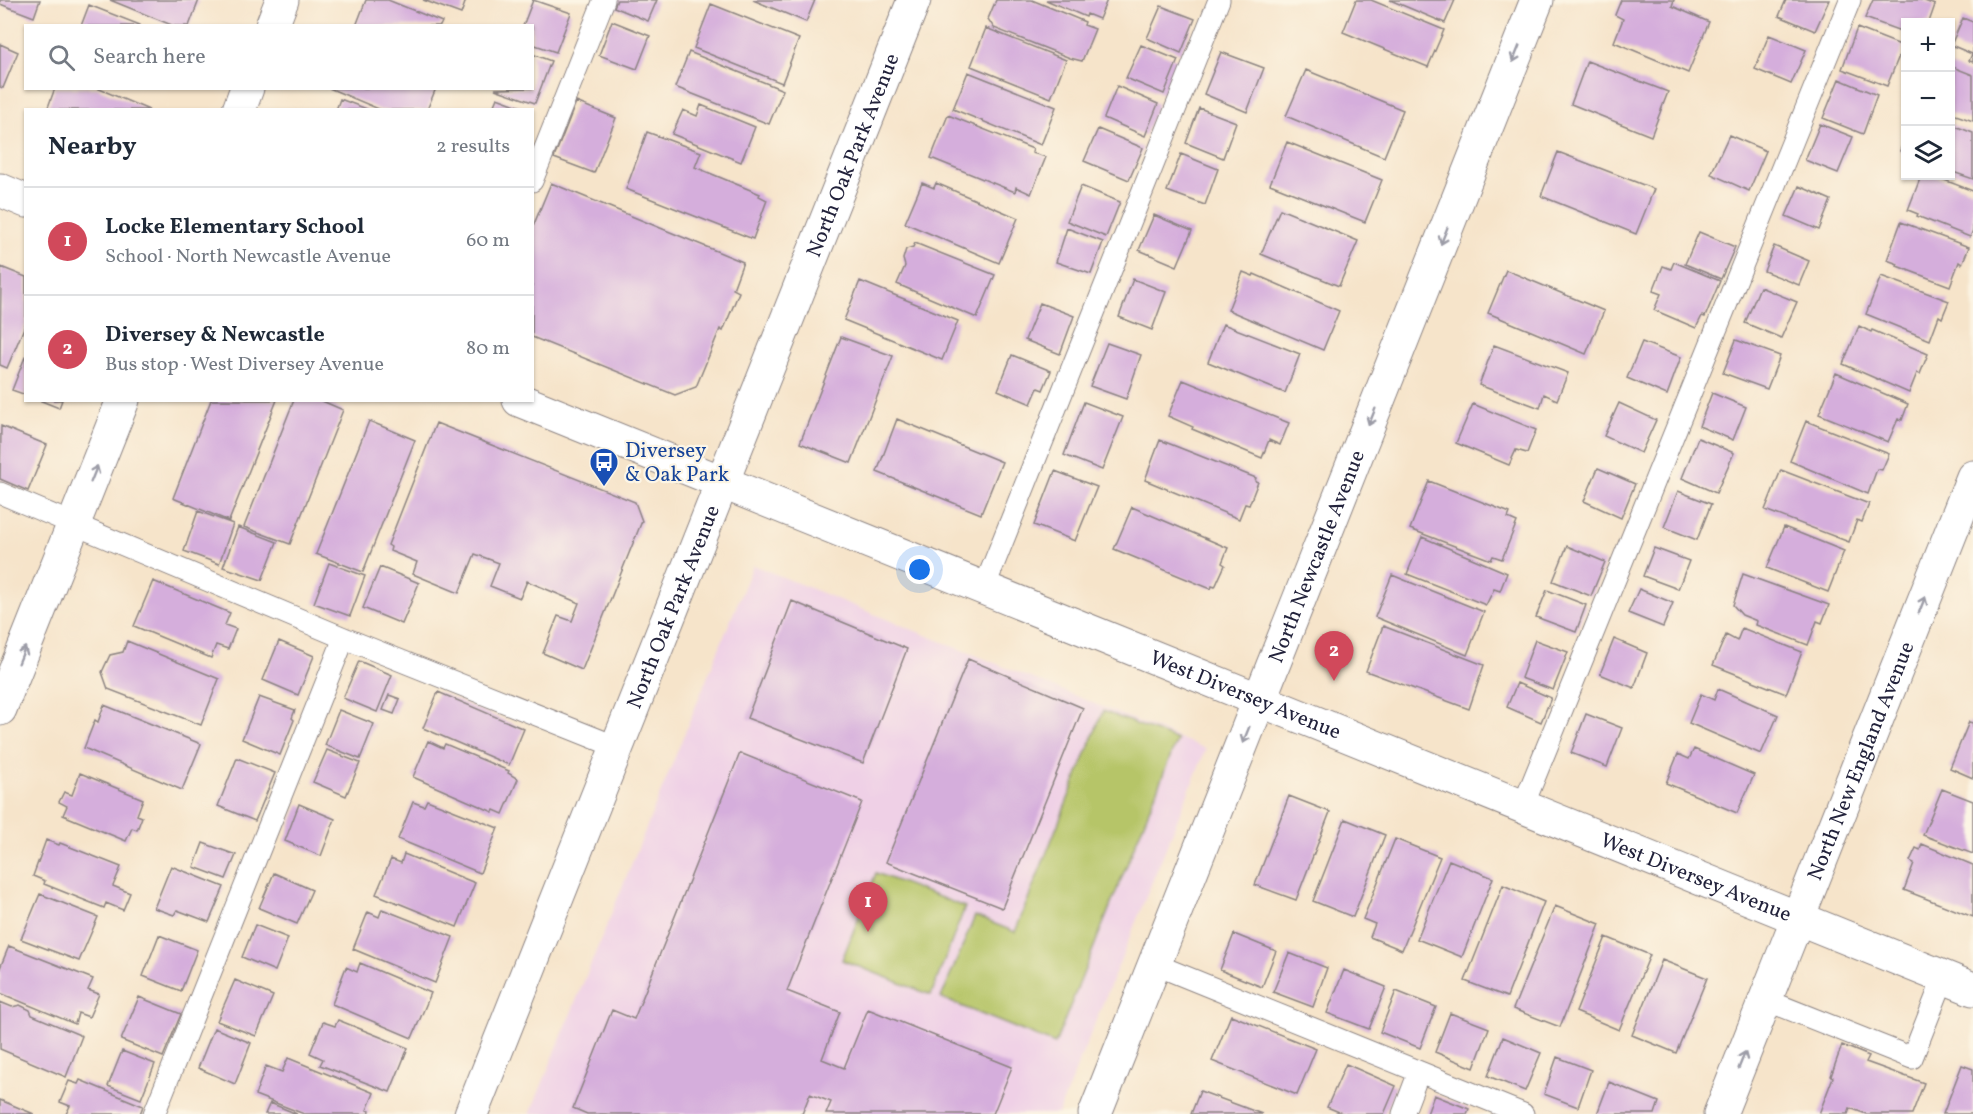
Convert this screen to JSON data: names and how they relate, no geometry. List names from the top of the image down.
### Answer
{
  "streets": {
    "street": [
      "North Oak Park Avenue",
      "North Newcastle Avenue",
      "West Diversey Avenue",
      "North New England Avenue"
    ]
  },
  "crossings": [
    ["North Oak Park Avenue", "West Diversey Avenue"],
    ["North Newcastle Avenue", "West Diversey Avenue"],
    ["West Diversey Avenue", "North New England Avenue"]
  ],
  "one_way": ["North Newcastle Avenue", "North New England Avenue"],
  "places": {
    "bus stop": ["Diversey & Oak Park"]
  },
  "page": {
    "map_buttons": ["+", "−"],
    "search": "Search here",
    "heading": ["Nearby", "2 results"],
    "list": [
      {
        "mark": "1",
        "name": "Locke Elementary School",
        "note": "School · North Newcastle Avenue",
        "value": "60 m"
      },
      {
        "mark": "2",
        "name": "Diversey & Newcastle",
        "note": "Bus stop · West Diversey Avenue",
        "value": "80 m"
      }
    ],
    "pins": ["2", "1"]
  }
}
